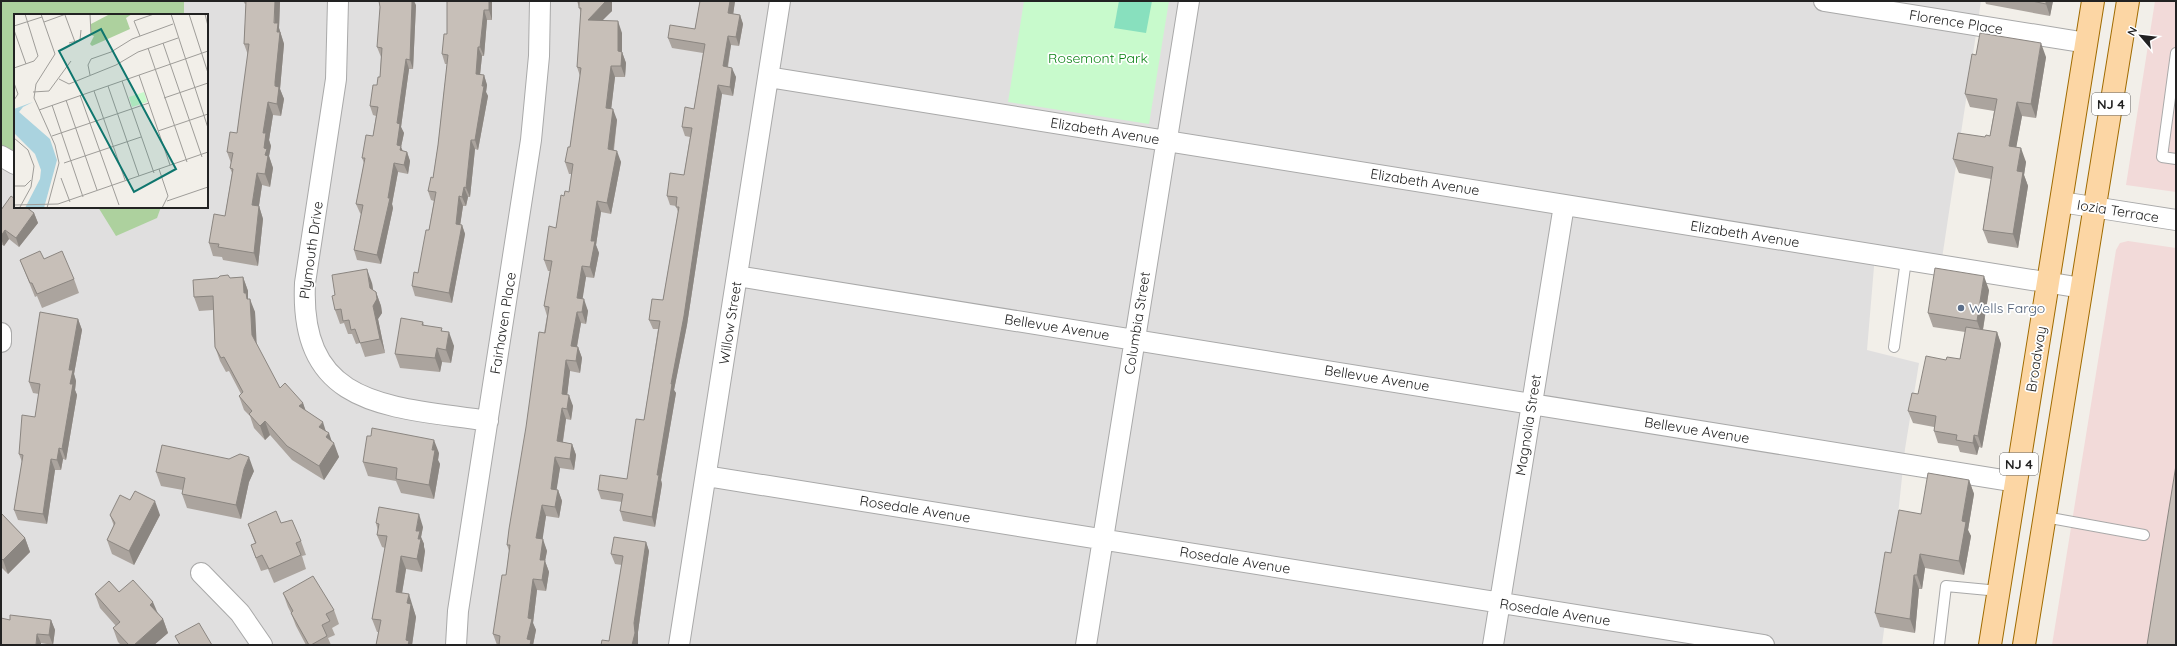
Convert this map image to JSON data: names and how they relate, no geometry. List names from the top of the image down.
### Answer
{
  "streets": {
    "main road": ["NJ 4", "Broadway"],
    "street": [
      "Florence Place",
      "Elizabeth Avenue",
      "Iozia Terrace",
      "Plymouth Drive",
      "Fairhaven Place",
      "Willow Street",
      "Columbia Street",
      "Bellevue Avenue",
      "Magnolia Street",
      "Rosedale Avenue"
    ]
  },
  "crossings": [
    ["Florence Place", "Broadway"],
    ["NJ 4", "Elizabeth Avenue"],
    ["NJ 4", "Iozia Terrace"],
    ["Elizabeth Avenue", "Willow Street"],
    ["Elizabeth Avenue", "Columbia Street"],
    ["Elizabeth Avenue", "Broadway"],
    ["Elizabeth Avenue", "Magnolia Street"],
    ["Iozia Terrace", "Broadway"],
    ["Plymouth Drive", "Fairhaven Place"],
    ["Willow Street", "Bellevue Avenue"],
    ["Willow Street", "Rosedale Avenue"],
    ["Columbia Street", "Bellevue Avenue"],
    ["Columbia Street", "Rosedale Avenue"],
    ["Bellevue Avenue", "Broadway"],
    ["Bellevue Avenue", "Magnolia Street"],
    ["Magnolia Street", "Rosedale Avenue"]
  ],
  "parks": ["Rosemont Park"],
  "places": ["Wells Fargo"],
  "north": "top left"
}
